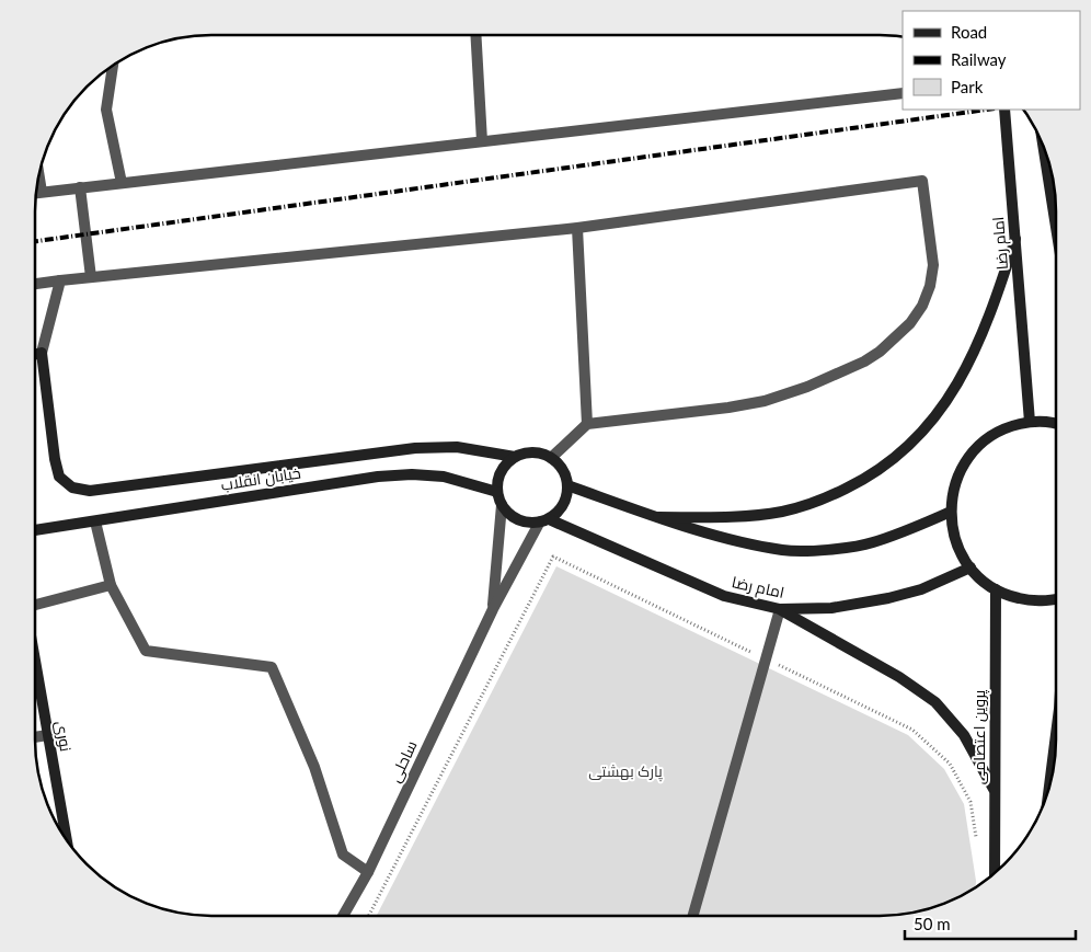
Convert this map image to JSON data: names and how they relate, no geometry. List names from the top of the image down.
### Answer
{
  "streets": {
    "main road": [
      "امام رضا",
      "خیابان انقلاب",
      "نوری",
      "پروین اعتصامی"
    ],
    "street": ["ساحلی"]
  },
  "crossings": [
    ["امام رضا", "خیابان انقلاب"],
    ["امام رضا", "ساحلی"],
    ["خیابان انقلاب", "ساحلی"]
  ],
  "parks": ["پارک بهشتی"],
  "legend": ["Road", "Railway", "Park"],
  "scale_bar": "50 m"
}
